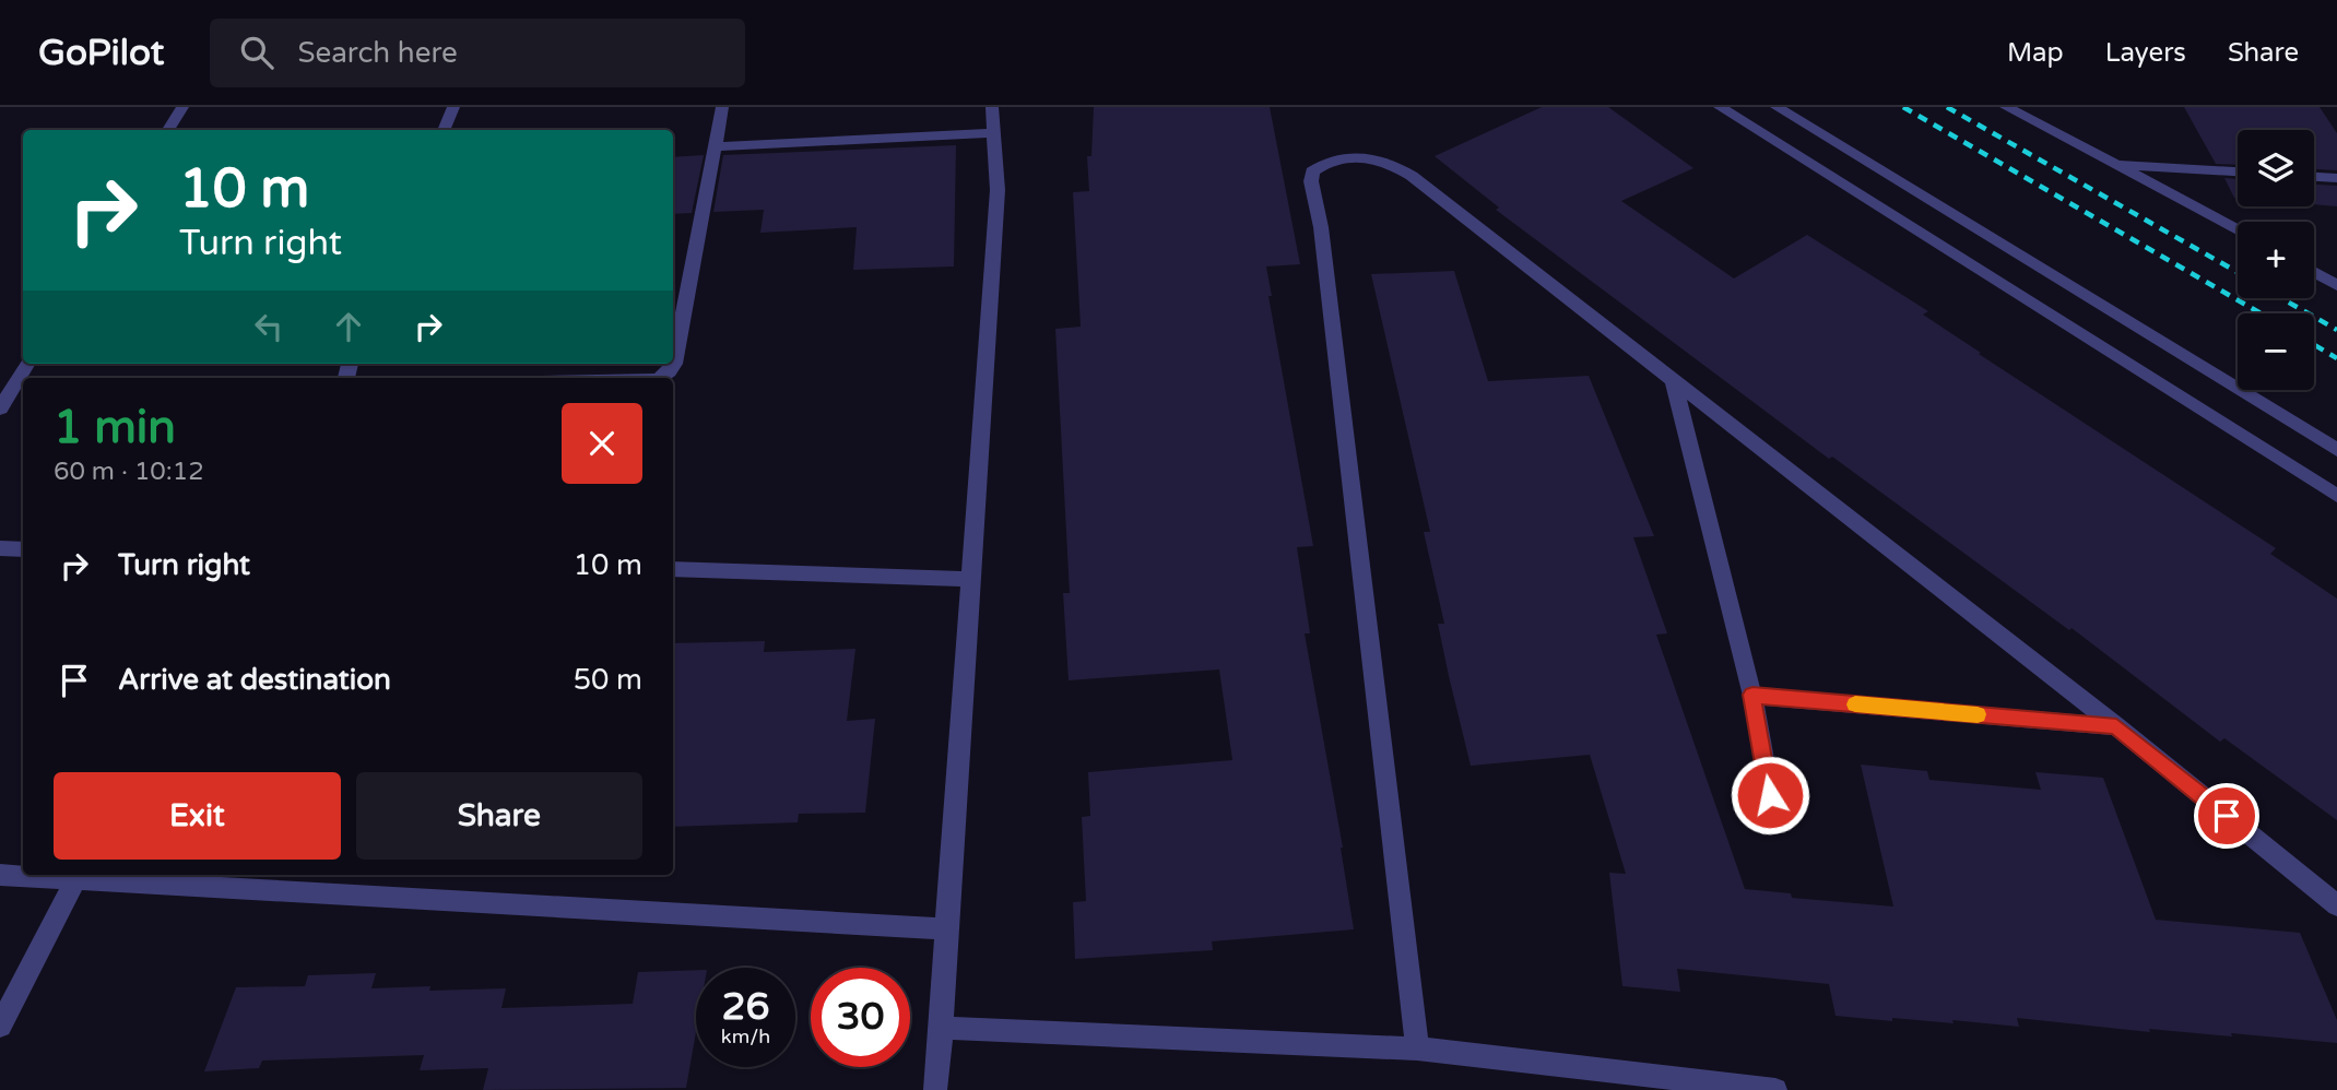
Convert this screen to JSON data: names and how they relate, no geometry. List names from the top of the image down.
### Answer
{
  "page": {
    "header": "GoPilot",
    "search": "Search here",
    "nav": ["Map", "Layers", "Share"],
    "map_buttons": ["+", "−"],
    "turn": ["10 m", "Turn right"],
    "heading": ["1 min", "60 m · 10:12"],
    "list": [
      {
        "name": "Turn right",
        "value": "10 m"
      },
      {
        "name": "Arrive at destination",
        "value": "50 m"
      }
    ],
    "buttons": ["Exit", "Share"],
    "speed": "26 km/h",
    "limit": "30"
  }
}
